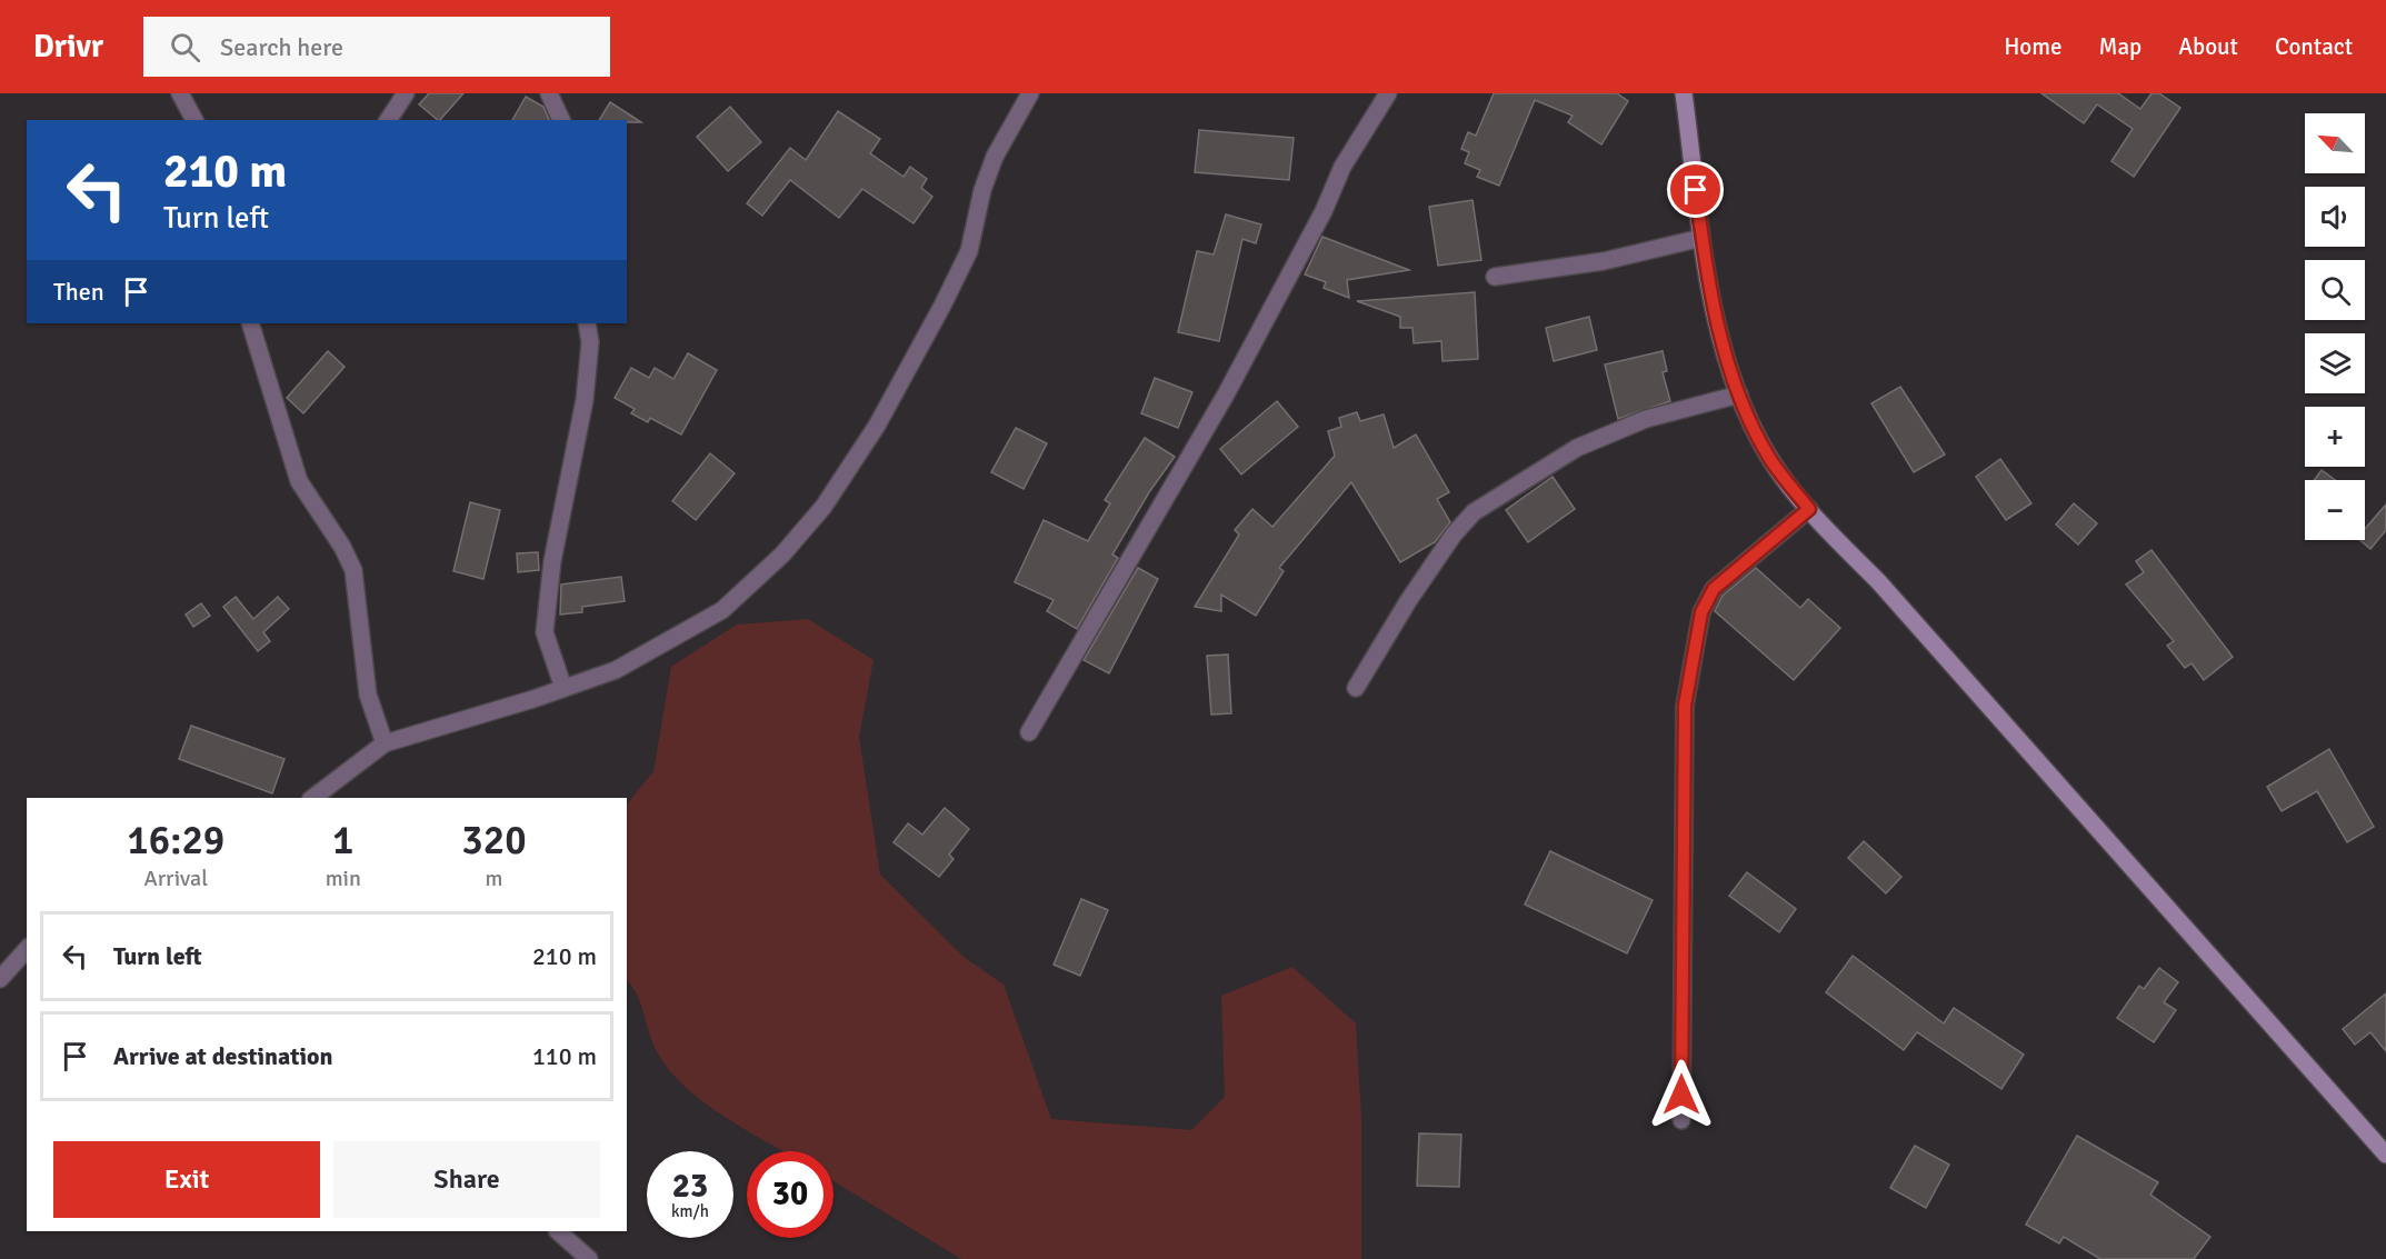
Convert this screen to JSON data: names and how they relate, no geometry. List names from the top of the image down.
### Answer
{
  "north": "top left",
  "page": {
    "header": "Drivr",
    "search": "Search here",
    "nav": [
      "Home",
      "Map",
      "About",
      "Contact"
    ],
    "map_buttons": ["+", "−"],
    "turn": ["210 m", "Turn left"],
    "then": "Then",
    "eta": [
      "16:29",
      "Arrival",
      "1",
      "min",
      "320",
      "m"
    ],
    "list": [
      {
        "name": "Turn left",
        "value": "210 m"
      },
      {
        "name": "Arrive at destination",
        "value": "110 m"
      }
    ],
    "buttons": ["Exit", "Share"],
    "speed": "23 km/h",
    "limit": "30"
  }
}
